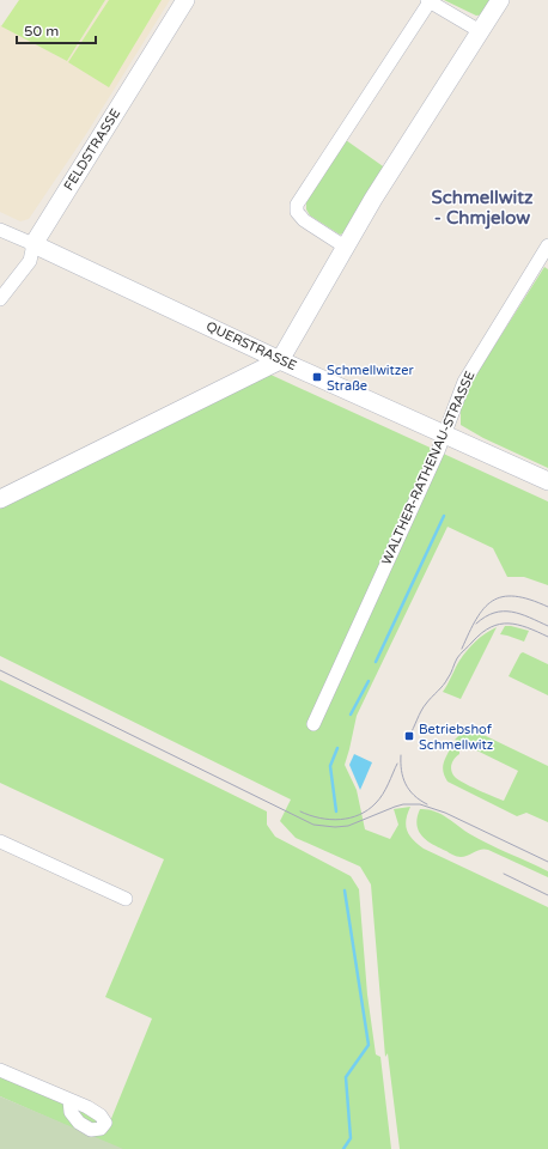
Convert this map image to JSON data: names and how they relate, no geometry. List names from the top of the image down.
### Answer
{
  "streets": {
    "street": ["FELDSTRASSE", "QUERSTRASSE", "WALTHER-RATHENAU-STRASSE"]
  },
  "crossings": [
    ["FELDSTRASSE", "QUERSTRASSE"],
    ["QUERSTRASSE", "WALTHER-RATHENAU-STRASSE"]
  ],
  "districts": ["Schmellwitz - Chmjelow"],
  "places": {
    "transit": ["Schmellwitzer Straße", "Betriebshof Schmellwitz"]
  },
  "scale_bar": "50 m"
}
